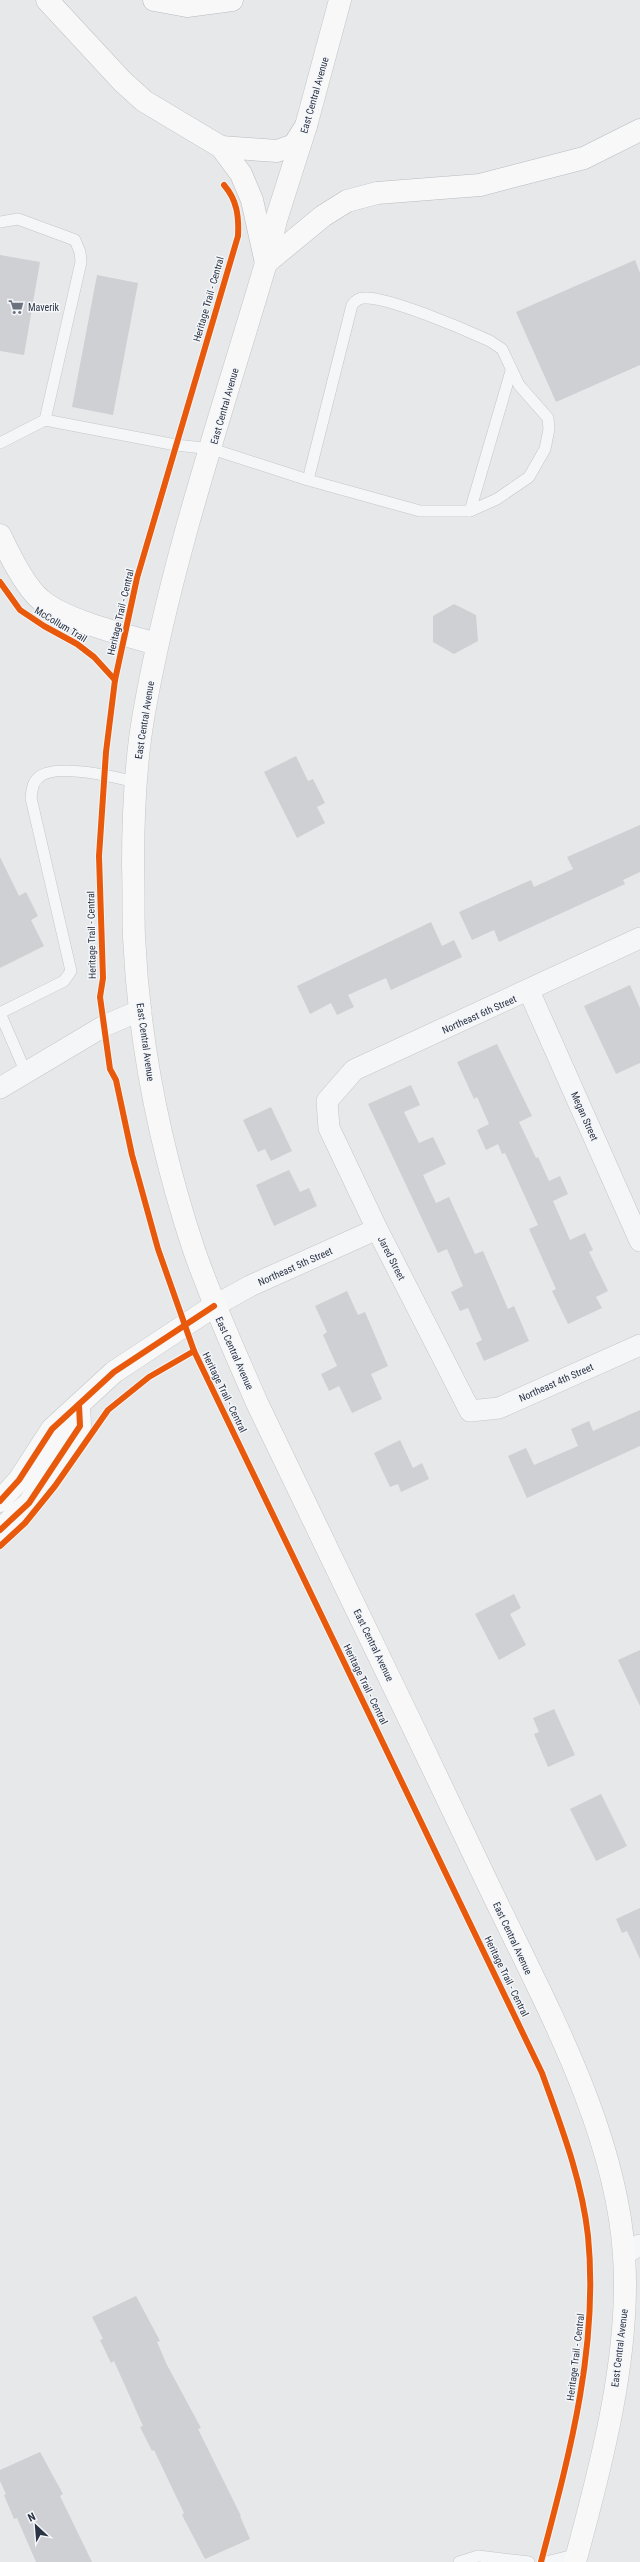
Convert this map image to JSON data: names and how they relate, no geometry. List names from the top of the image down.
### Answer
{
  "streets": {
    "main road": ["East Central Avenue"],
    "street": [
      "Northeast 6th Street",
      "Megan Street",
      "Jared Street",
      "Northeast 5th Street",
      "Northeast 4th Street"
    ],
    "cycle path": ["Heritage Trail - Central", "McCollum Trail"]
  },
  "crossings": [
    ["East Central Avenue", "Northeast 5th Street"],
    ["Northeast 6th Street", "Megan Street"],
    ["Northeast 6th Street", "Jared Street"],
    ["Jared Street", "Northeast 5th Street"],
    ["Jared Street", "Northeast 4th Street"]
  ],
  "places": {
    "supermarket": ["Maverik"]
  },
  "north": "top left"
}
